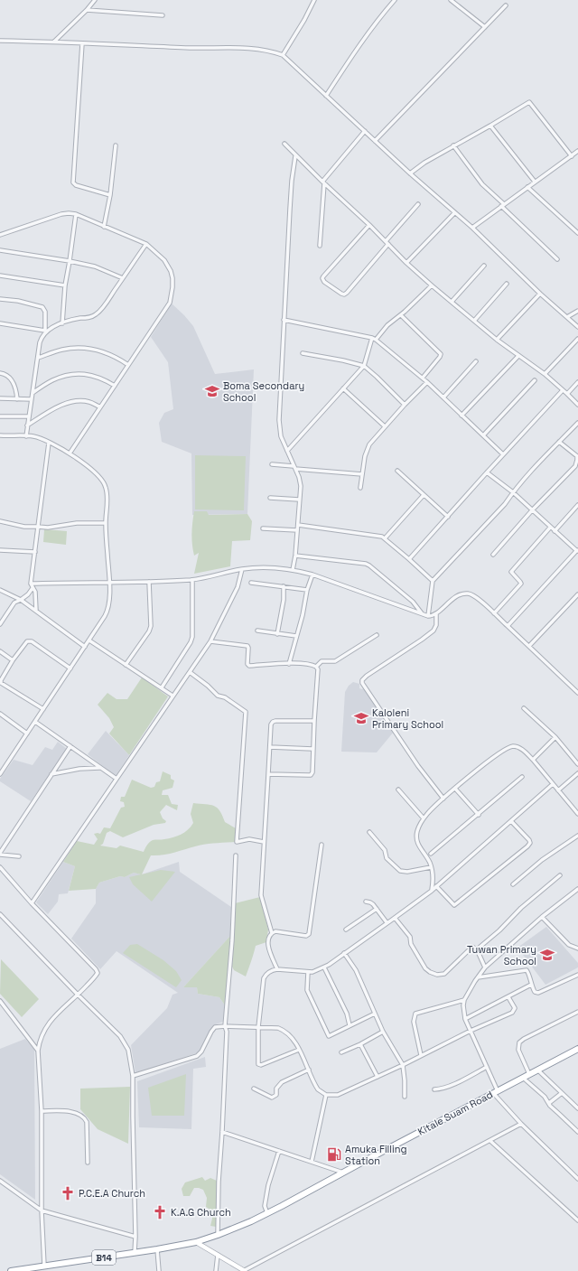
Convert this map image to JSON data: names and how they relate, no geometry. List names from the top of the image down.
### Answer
{
  "streets": {
    "highway": ["Kitale Suam Road", "B14"]
  },
  "crossings": [
    ["Kitale Suam Road", "B14"]
  ],
  "places": {
    "school or university": ["Boma Secondary School", "Kaloleni Primary School", "Tuwan Primary School"],
    "fuel station": ["Amuka Filling Station"],
    "church": ["P.C.E.A Church", "K.A.G Church"]
  }
}
